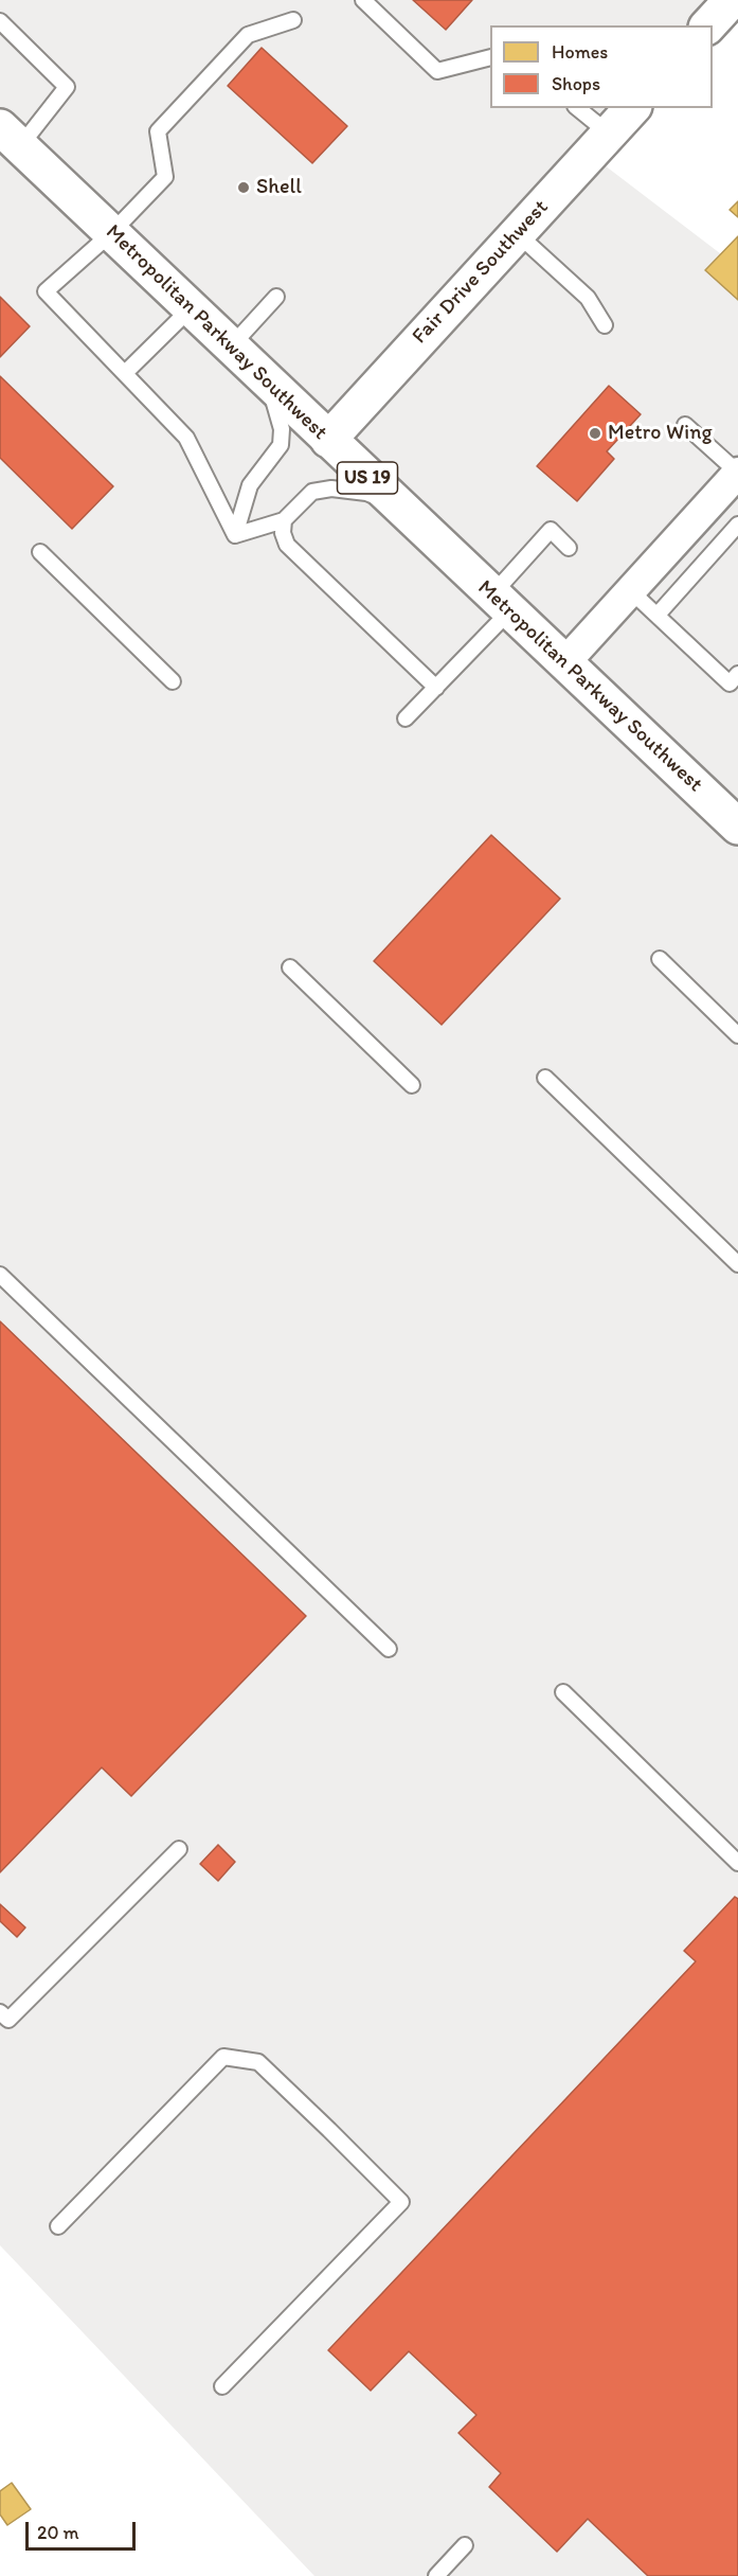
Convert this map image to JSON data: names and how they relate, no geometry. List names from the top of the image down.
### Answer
{
  "streets": {
    "main road": ["Fair Drive Southwest", "Metropolitan Parkway Southwest", "US 19"]
  },
  "crossings": [
    ["Fair Drive Southwest", "Metropolitan Parkway Southwest"]
  ],
  "places": ["Shell", "Metro Wing"],
  "legend": ["Homes", "Shops"],
  "scale_bar": "20 m"
}
